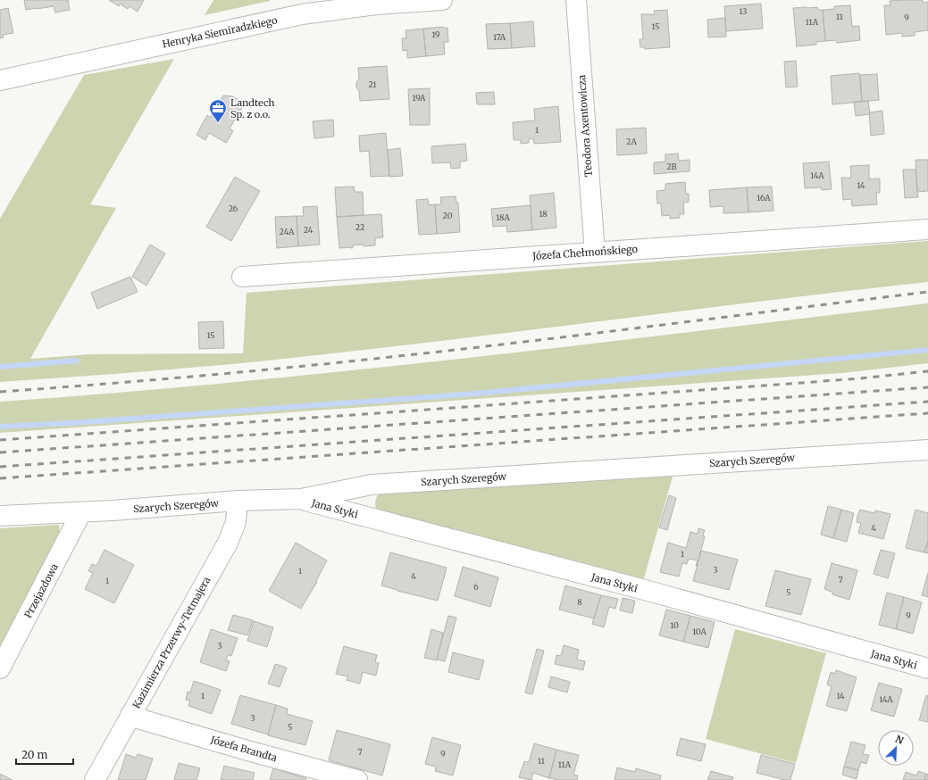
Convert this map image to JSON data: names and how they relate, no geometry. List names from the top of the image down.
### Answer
{
  "streets": {
    "street": [
      "Henryka Siemiradzkiego",
      "Teodora Axentowicza",
      "Józefa Chełmońskiego",
      "Szarych Szeregów",
      "Jana Styki",
      "Przejazdowa",
      "Kazimierza Przerwy-Tetmajera",
      "Józefa Brandta"
    ]
  },
  "crossings": [
    ["Teodora Axentowicza", "Józefa Chełmońskiego"],
    ["Szarych Szeregów", "Jana Styki"],
    ["Szarych Szeregów", "Przejazdowa"],
    ["Szarych Szeregów", "Kazimierza Przerwy-Tetmajera"],
    ["Kazimierza Przerwy-Tetmajera", "Józefa Brandta"]
  ],
  "places": {
    "office": ["Landtech Sp. z o.o."]
  },
  "house_numbers": [
    "13",
    "11",
    "9",
    "11A",
    "15",
    "19",
    "17A",
    "21",
    "19A",
    "1",
    "2A",
    "2B",
    "14A",
    "14",
    "16A",
    "26",
    "18",
    "20",
    "18A",
    "22",
    "24",
    "24A",
    "15",
    "4",
    "1",
    "3",
    "1",
    "4",
    "7",
    "1",
    "6",
    "5",
    "8",
    "9",
    "10",
    "10A",
    "3",
    "1",
    "14",
    "14A",
    "3",
    "5",
    "7",
    "9",
    "11",
    "11A"
  ],
  "scale_bar": "20 m",
  "north": "top right"
}
